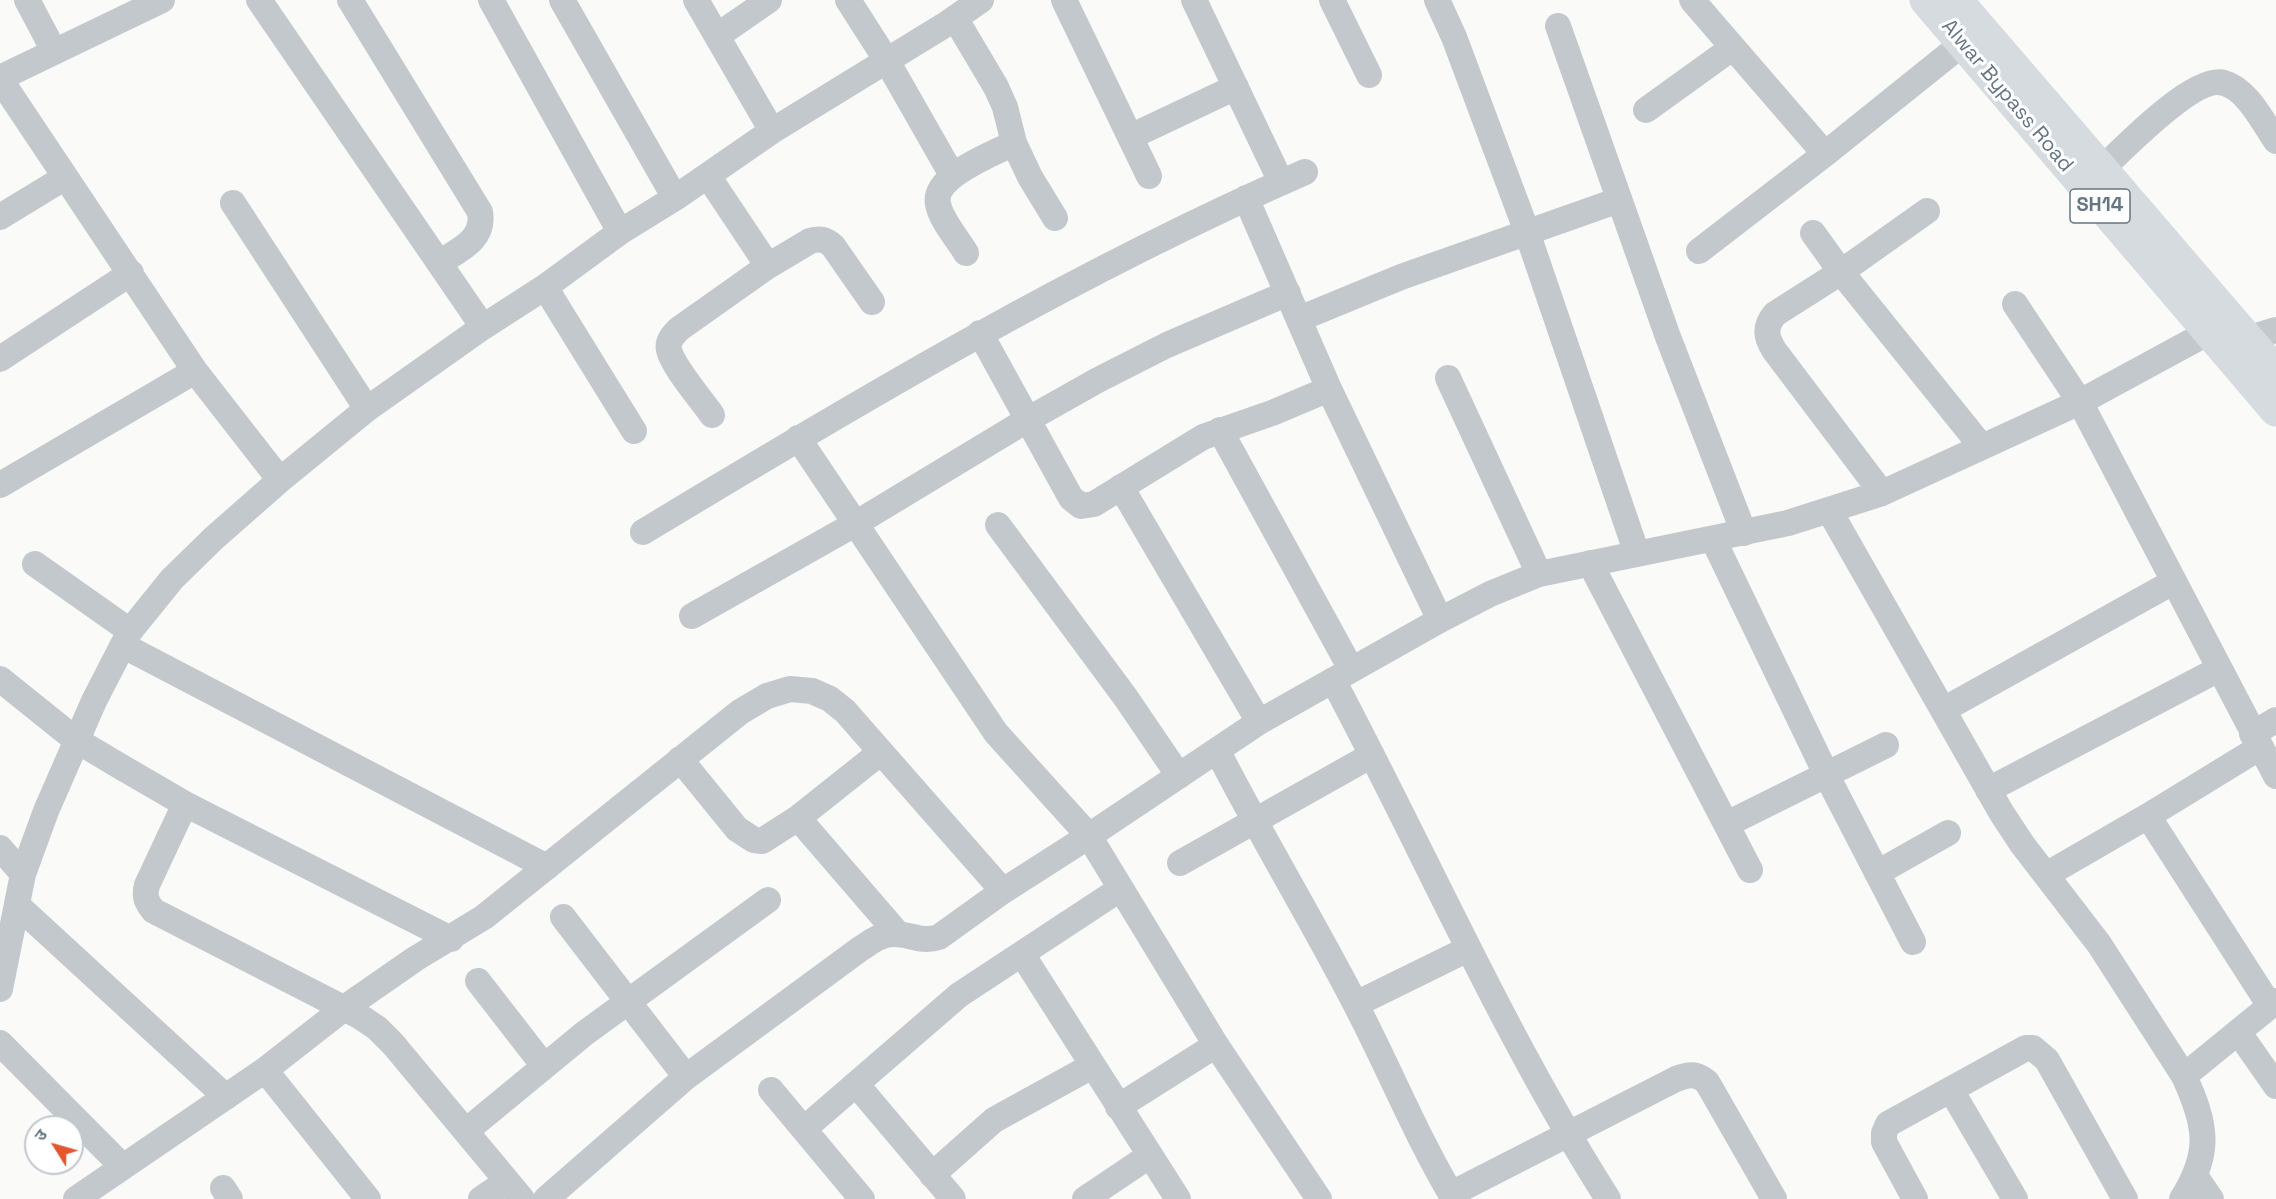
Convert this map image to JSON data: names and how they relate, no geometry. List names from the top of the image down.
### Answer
{
  "streets": {
    "main road": ["Alwar Bypass Road", "SH14"]
  },
  "north": "top left"
}
